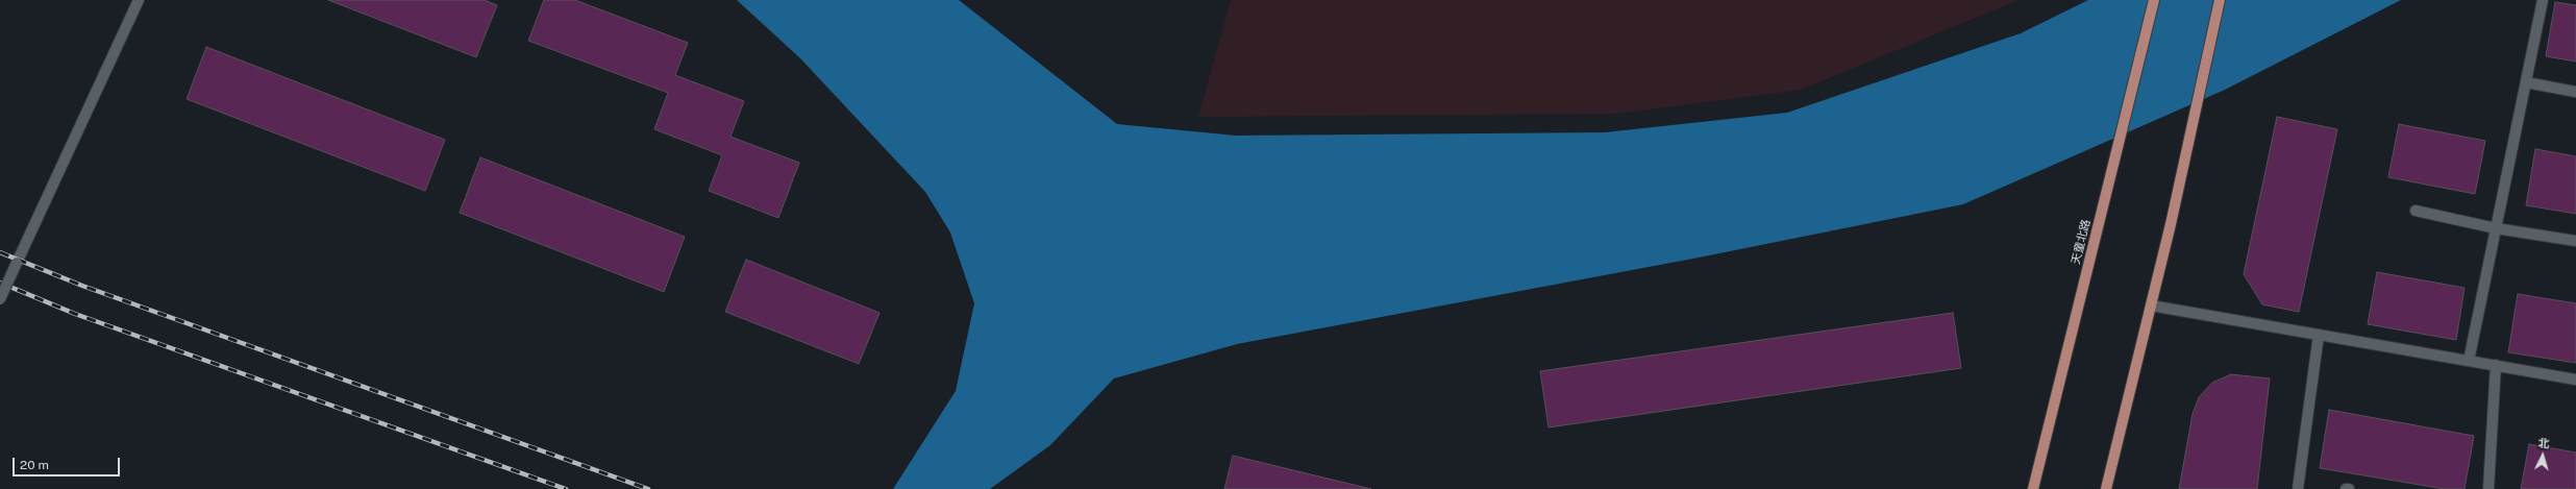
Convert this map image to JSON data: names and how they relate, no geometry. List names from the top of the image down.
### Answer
{
  "streets": {
    "main road": ["天童北路"]
  },
  "scale_bar": "20 m",
  "north": "top"
}
